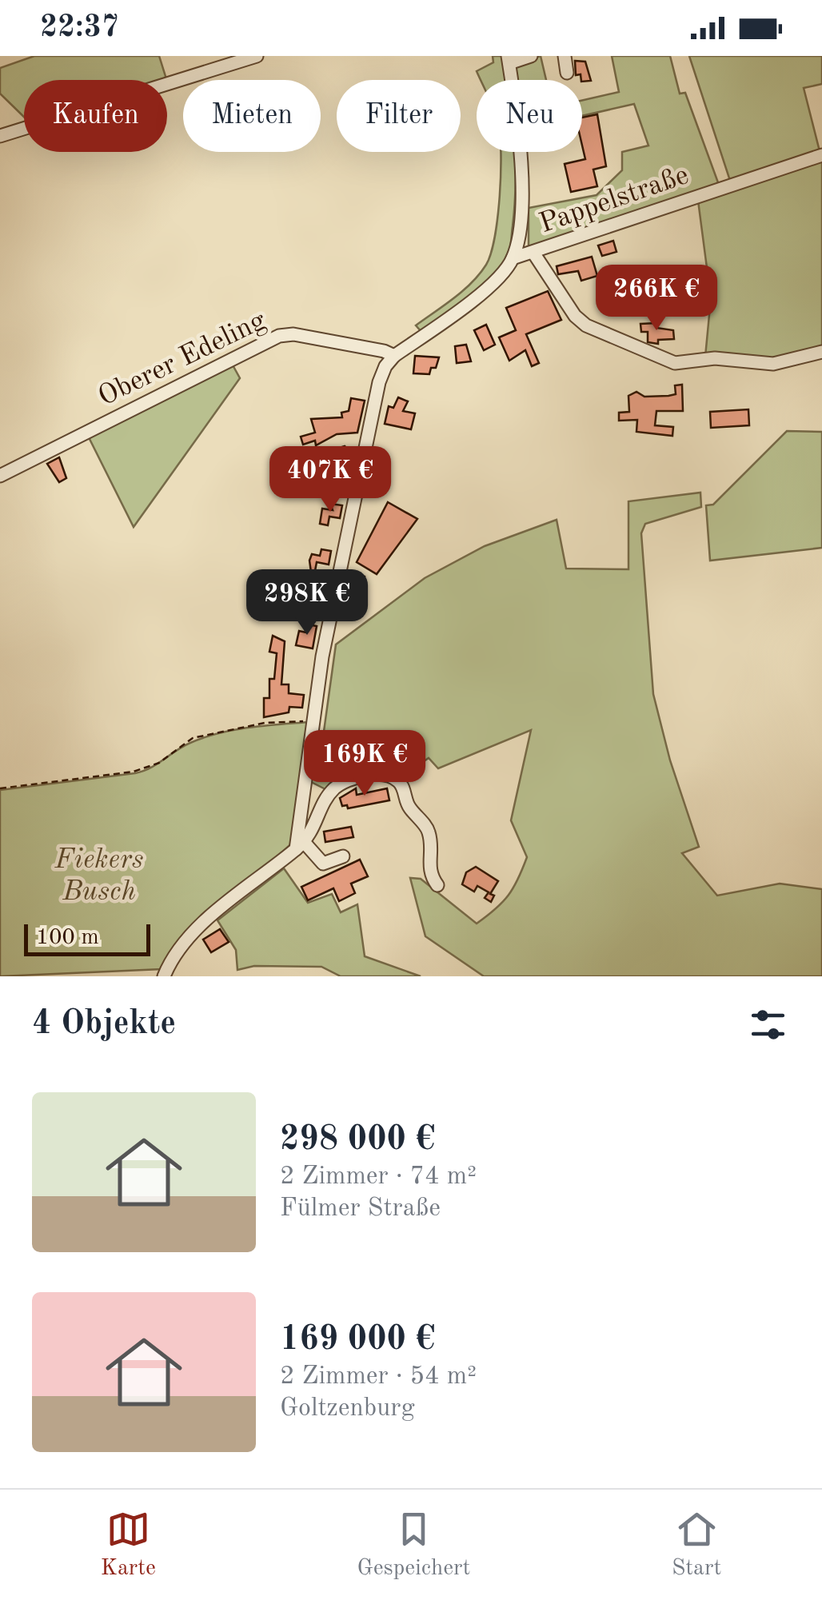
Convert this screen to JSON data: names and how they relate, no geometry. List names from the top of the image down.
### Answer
{
  "streets": {
    "street": ["Pappelstraße", "Oberer Edeling"]
  },
  "parks": ["Fiekers Busch"],
  "scale_bar": "100 m",
  "page": {
    "status": "22:37",
    "chip": [
      "Kaufen",
      "Mieten",
      "Filter",
      "Neu"
    ],
    "price": [
      "266K €",
      "407K €",
      "298K €",
      "169K €"
    ],
    "scale": "100 m",
    "heading": "4 Objekte",
    "list": [
      {
        "name": "298 000 €",
        "note": "2 Zimmer · 74 m² · Fülmer Straße"
      },
      {
        "name": "169 000 €",
        "note": "2 Zimmer · 54 m² · Goltzenburg"
      }
    ],
    "tabs": ["Karte", "Gespeichert", "Start"]
  }
}
